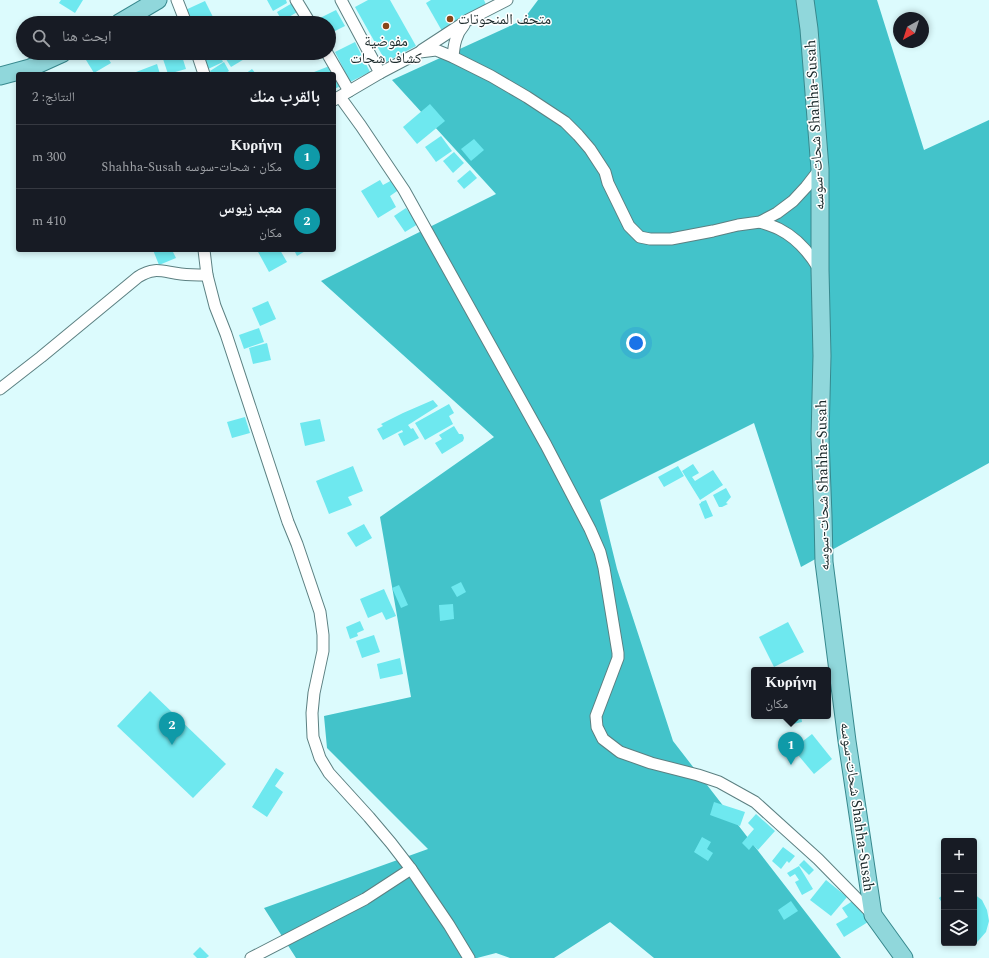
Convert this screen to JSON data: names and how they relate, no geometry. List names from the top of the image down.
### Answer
{
  "streets": {
    "main road": ["شحات-سوسه Shahha-Susah"]
  },
  "places": ["متحف المنحوتات", "مفوضية كشاف شحات"],
  "north": "bottom left",
  "page": {
    "search": "ابحث هنا",
    "heading": ["بالقرب منك", "النتائج: 2"],
    "list": [
      {
        "mark": "1",
        "name": "Κυρήνη",
        "note": "مكان · شحات-سوسه Shahha-Susah",
        "value": "300 m"
      },
      {
        "mark": "2",
        "name": "معبد زيوس",
        "note": "مكان",
        "value": "410 m"
      }
    ],
    "popup": ["Κυρήνη", "مكان"],
    "pins": ["2", "1"],
    "map_buttons": ["+", "−"]
  }
}
